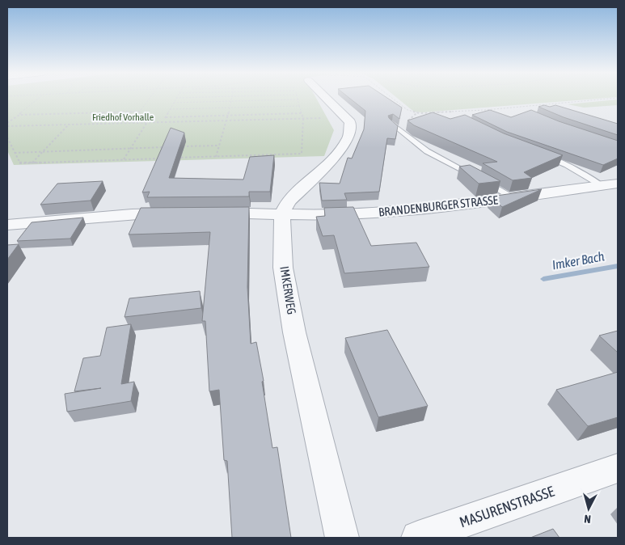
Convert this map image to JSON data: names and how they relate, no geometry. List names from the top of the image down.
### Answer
{
  "streets": {
    "street": ["BRANDENBURGER STRASSE", "IMKERWEG", "MASURENSTRASSE"]
  },
  "crossings": [
    ["BRANDENBURGER STRASSE", "IMKERWEG"]
  ],
  "water": ["Imker Bach"],
  "parks": ["Friedhof Vorhalle"],
  "north": "bottom"
}
